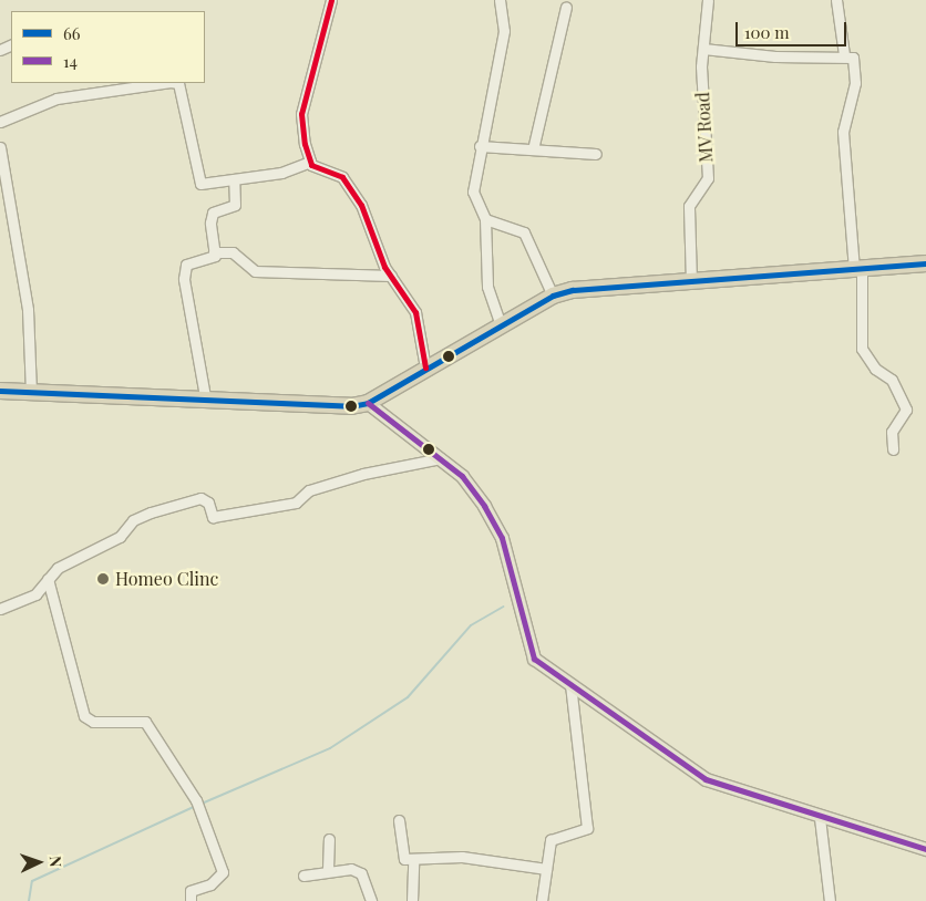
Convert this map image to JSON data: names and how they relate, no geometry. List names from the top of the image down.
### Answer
{
  "streets": {
    "street": ["MV Road"]
  },
  "places": ["Homeo Clinc"],
  "lines": ["transit line 66", "transit line 14"],
  "legend": ["66", "14"],
  "scale_bar": "100 m",
  "north": "right"
}
